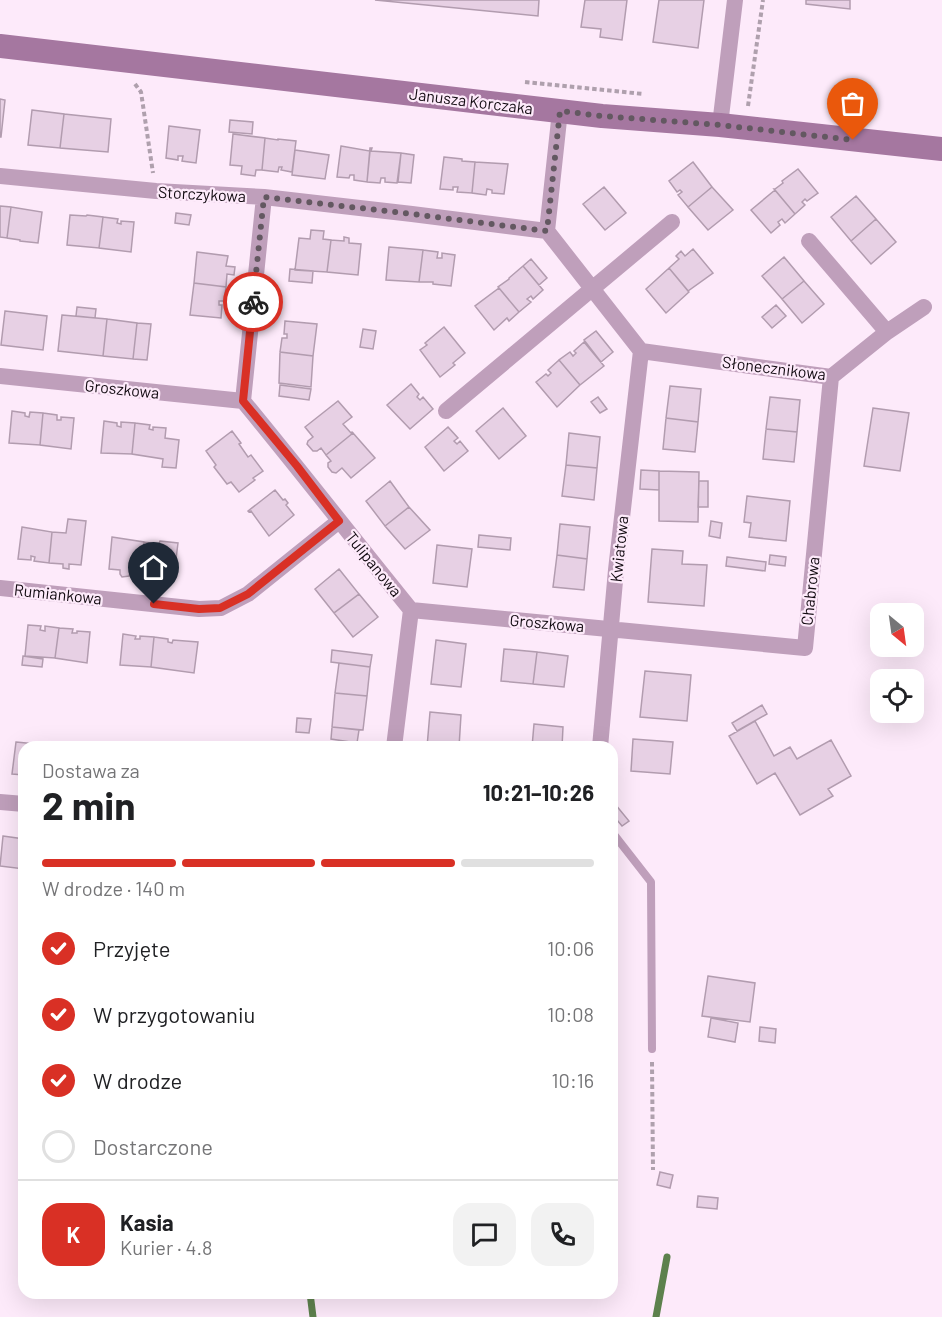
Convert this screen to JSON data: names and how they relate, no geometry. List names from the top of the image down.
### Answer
{
  "streets": {
    "street": [
      "Janusza Korczaka",
      "Storczykowa",
      "Słonecznikowa",
      "Groszkowa",
      "Kwiatowa",
      "Tulipanowa",
      "Chabrowa",
      "Rumiankowa"
    ]
  },
  "crossings": [
    ["Słonecznikowa", "Kwiatowa"],
    ["Słonecznikowa", "Chabrowa"],
    ["Groszkowa", "Kwiatowa"],
    ["Groszkowa", "Tulipanowa"],
    ["Groszkowa", "Chabrowa"],
    ["Kwiatowa", "Chabrowa"],
    ["Tulipanowa", "Rumiankowa"]
  ],
  "north": "bottom right",
  "page": {
    "heading": ["2 min", "Dostawa za", "10:21–10:26"],
    "panel": ["Kasia", "Kurier · 4.8"],
    "bar": "W drodze · 140 m",
    "list": [
      ["Przyjęte", "10:06"],
      ["W przygotowaniu", "10:08"],
      ["W drodze", "10:16"],
      "Dostarczone"
    ],
    "round": "K"
  }
}
